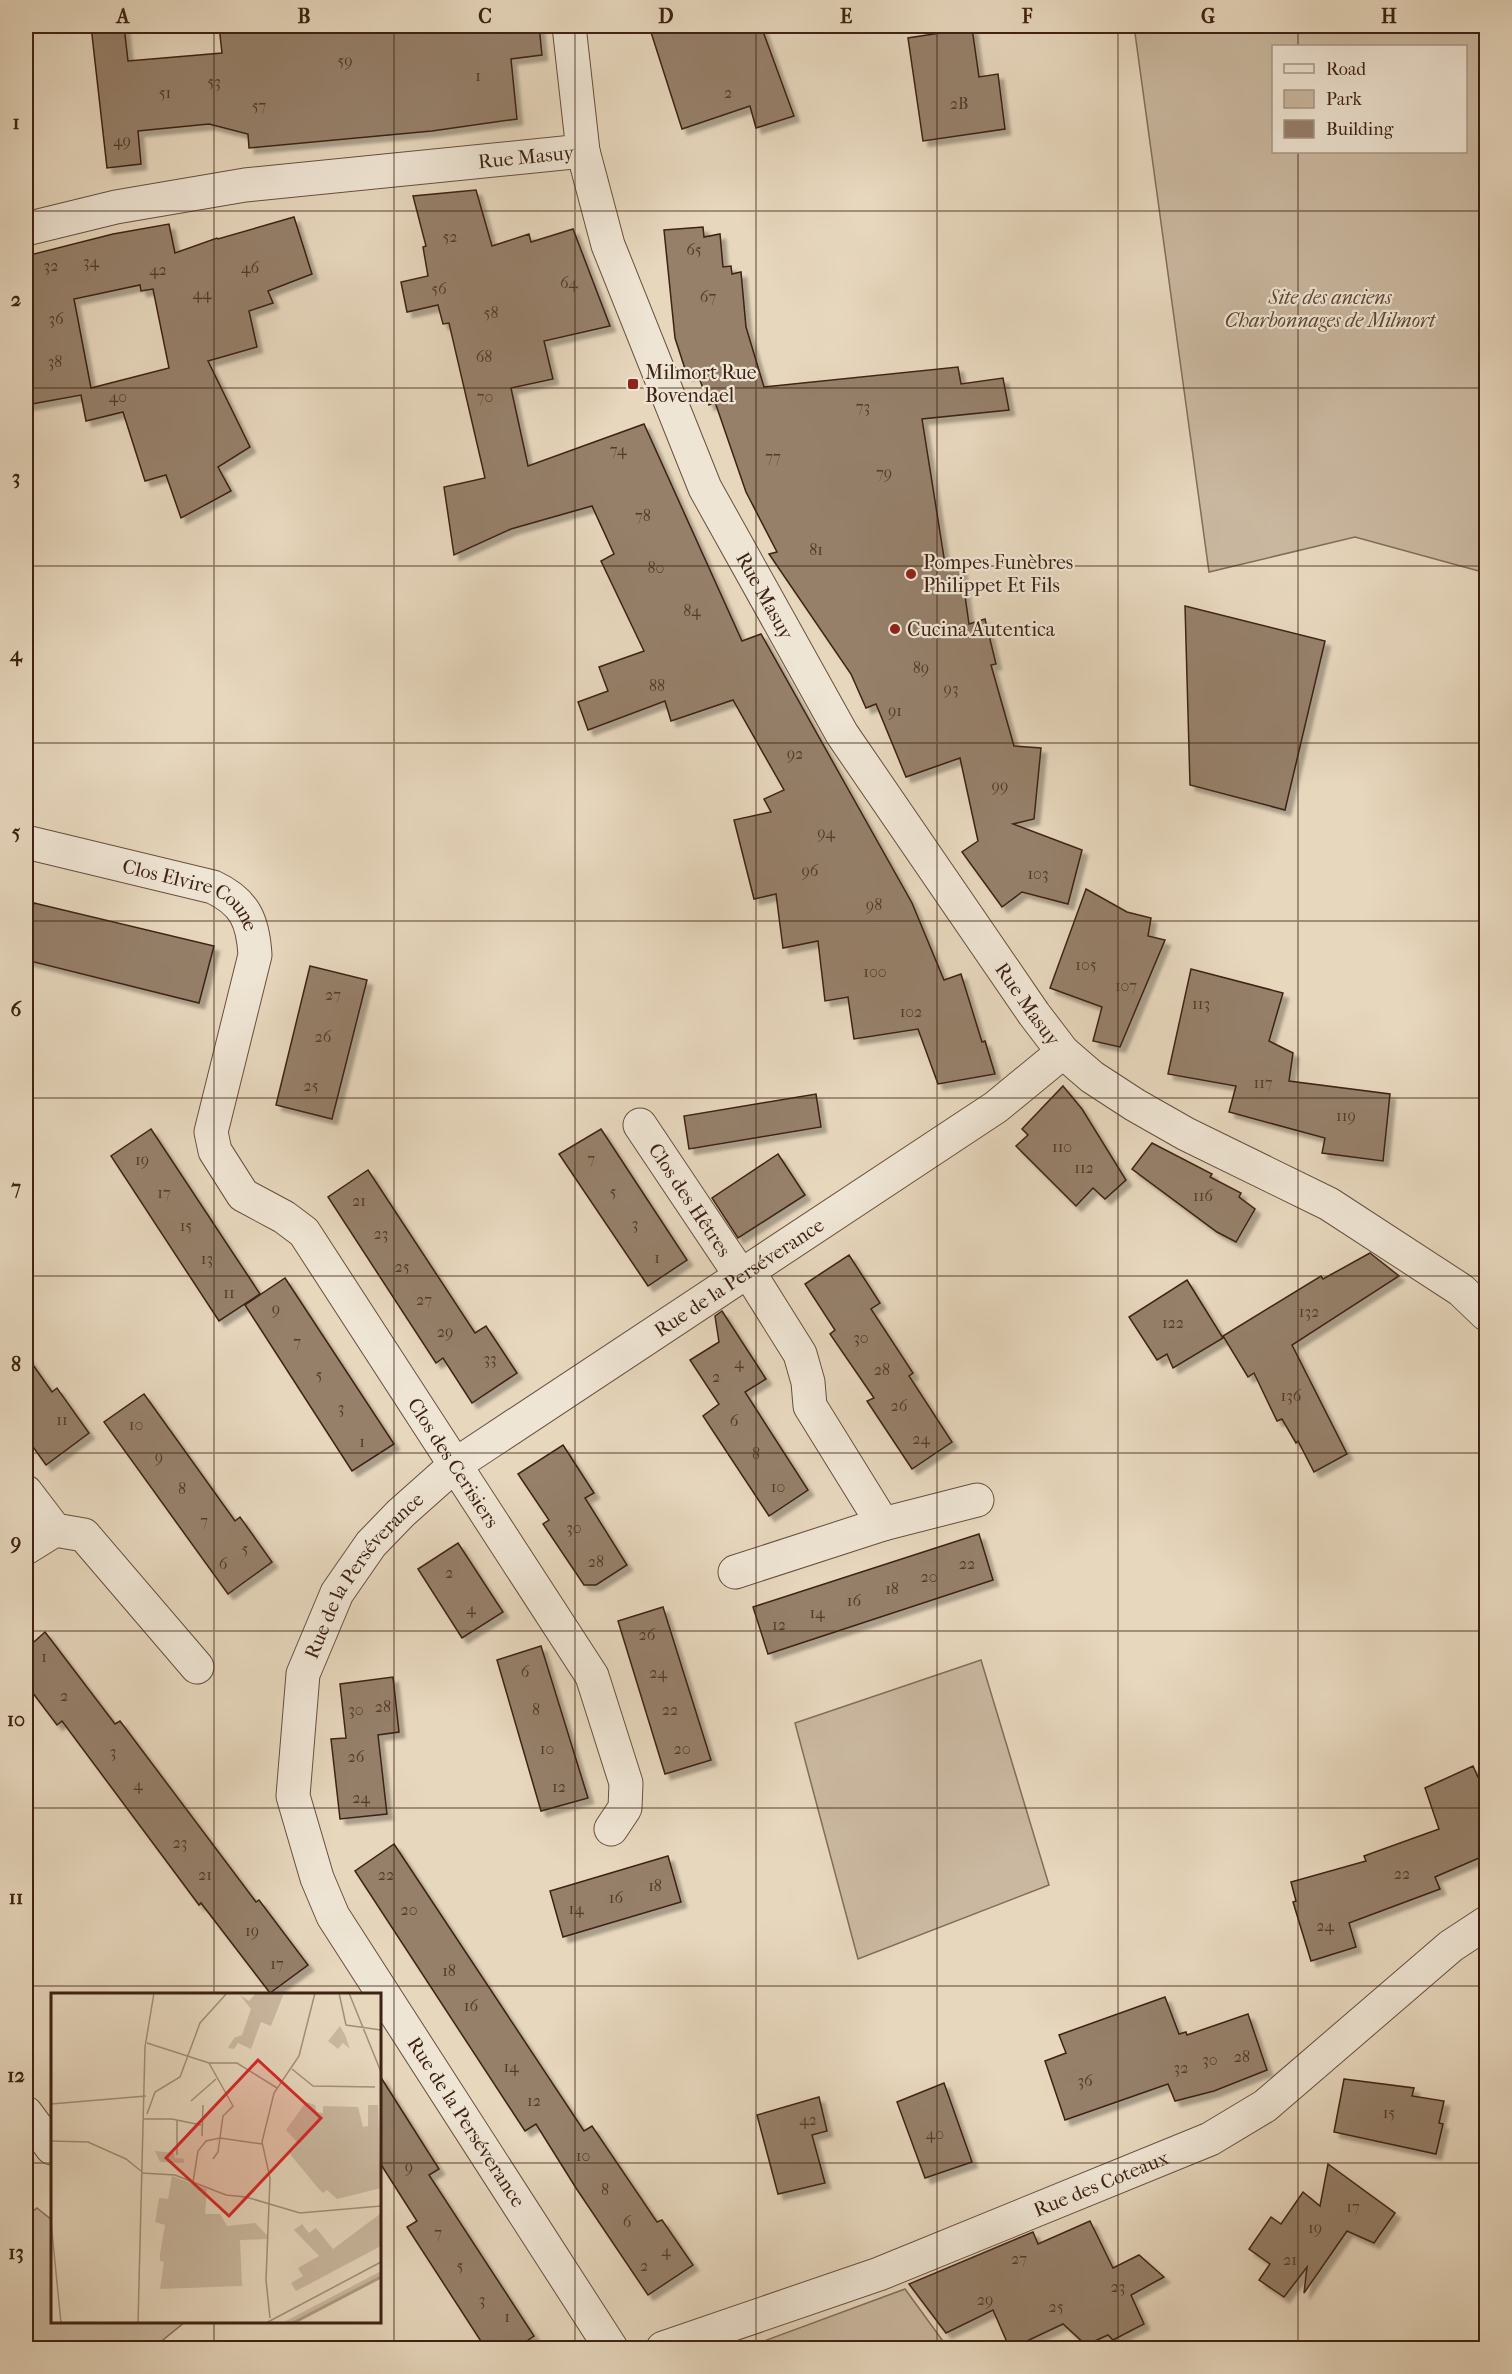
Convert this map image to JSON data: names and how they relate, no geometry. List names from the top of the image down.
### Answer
{
  "streets": {
    "street": [
      "Rue Masuy",
      "Clos Elvire Coune",
      "Clos des Hêtres",
      "Rue de la Perséverance",
      "Clos des Cerisiers",
      "Rue des Coteaux"
    ]
  },
  "crossings": [
    ["Rue Masuy", "Rue de la Perséverance"],
    ["Clos Elvire Coune", "Clos des Cerisiers"],
    ["Clos des Hêtres", "Rue de la Perséverance"],
    ["Rue de la Perséverance", "Clos des Cerisiers"]
  ],
  "parks": ["Site des anciens Charbonnages de Milmort"],
  "places": {
    "transit": ["Milmort Rue Bovendael"],
    "other": ["Pompes Funèbres Philippet Et Fils", "Cucina Autentica"]
  },
  "house_numbers": [
    "59",
    "1",
    "53",
    "51",
    "2",
    "2B",
    "57",
    "49",
    "52",
    "65",
    "34",
    "32",
    "46",
    "42",
    "64",
    "56",
    "44",
    "67",
    "58",
    "36",
    "68",
    "38",
    "40",
    "70",
    "73",
    "74",
    "77",
    "79",
    "78",
    "81",
    "80",
    "84",
    "89",
    "88",
    "93",
    "91",
    "92",
    "99",
    "94",
    "96",
    "103",
    "98",
    "105",
    "100",
    "107",
    "27",
    "113",
    "102",
    "26",
    "117",
    "25",
    "119",
    "110",
    "7",
    "19",
    "112",
    "5",
    "17",
    "116",
    "21",
    "3",
    "15",
    "23",
    "1",
    "13",
    "25",
    "11",
    "27",
    "9",
    "132",
    "122",
    "29",
    "30",
    "7",
    "33",
    "4",
    "28",
    "5",
    "2",
    "136",
    "26",
    "3",
    "11",
    "6",
    "10",
    "24",
    "1",
    "8",
    "9",
    "10",
    "8",
    "7",
    "30",
    "5",
    "28",
    "6",
    "22",
    "2",
    "20",
    "18",
    "16",
    "4",
    "14",
    "12",
    "26",
    "1",
    "6",
    "24",
    "2",
    "28",
    "30",
    "8",
    "22",
    "10",
    "20",
    "3",
    "26",
    "4",
    "12",
    "24",
    "23",
    "22",
    "21",
    "22",
    "18",
    "16",
    "14",
    "20",
    "24",
    "19",
    "17",
    "18",
    "16",
    "28",
    "30",
    "14",
    "32",
    "36",
    "12",
    "15",
    "42",
    "40",
    "10",
    "9",
    "8",
    "17",
    "6",
    "19",
    "7",
    "4",
    "27",
    "21",
    "5",
    "2",
    "23",
    "3",
    "29",
    "25",
    "1"
  ],
  "legend": ["Road", "Park", "Building"],
  "grid": {
    "columns": [
      "A",
      "B",
      "C",
      "D",
      "E",
      "F",
      "G",
      "H"
    ],
    "rows": [
      "1",
      "2",
      "3",
      "4",
      "5",
      "6",
      "7",
      "8",
      "9",
      "10",
      "11",
      "12",
      "13"
    ]
  }
}
